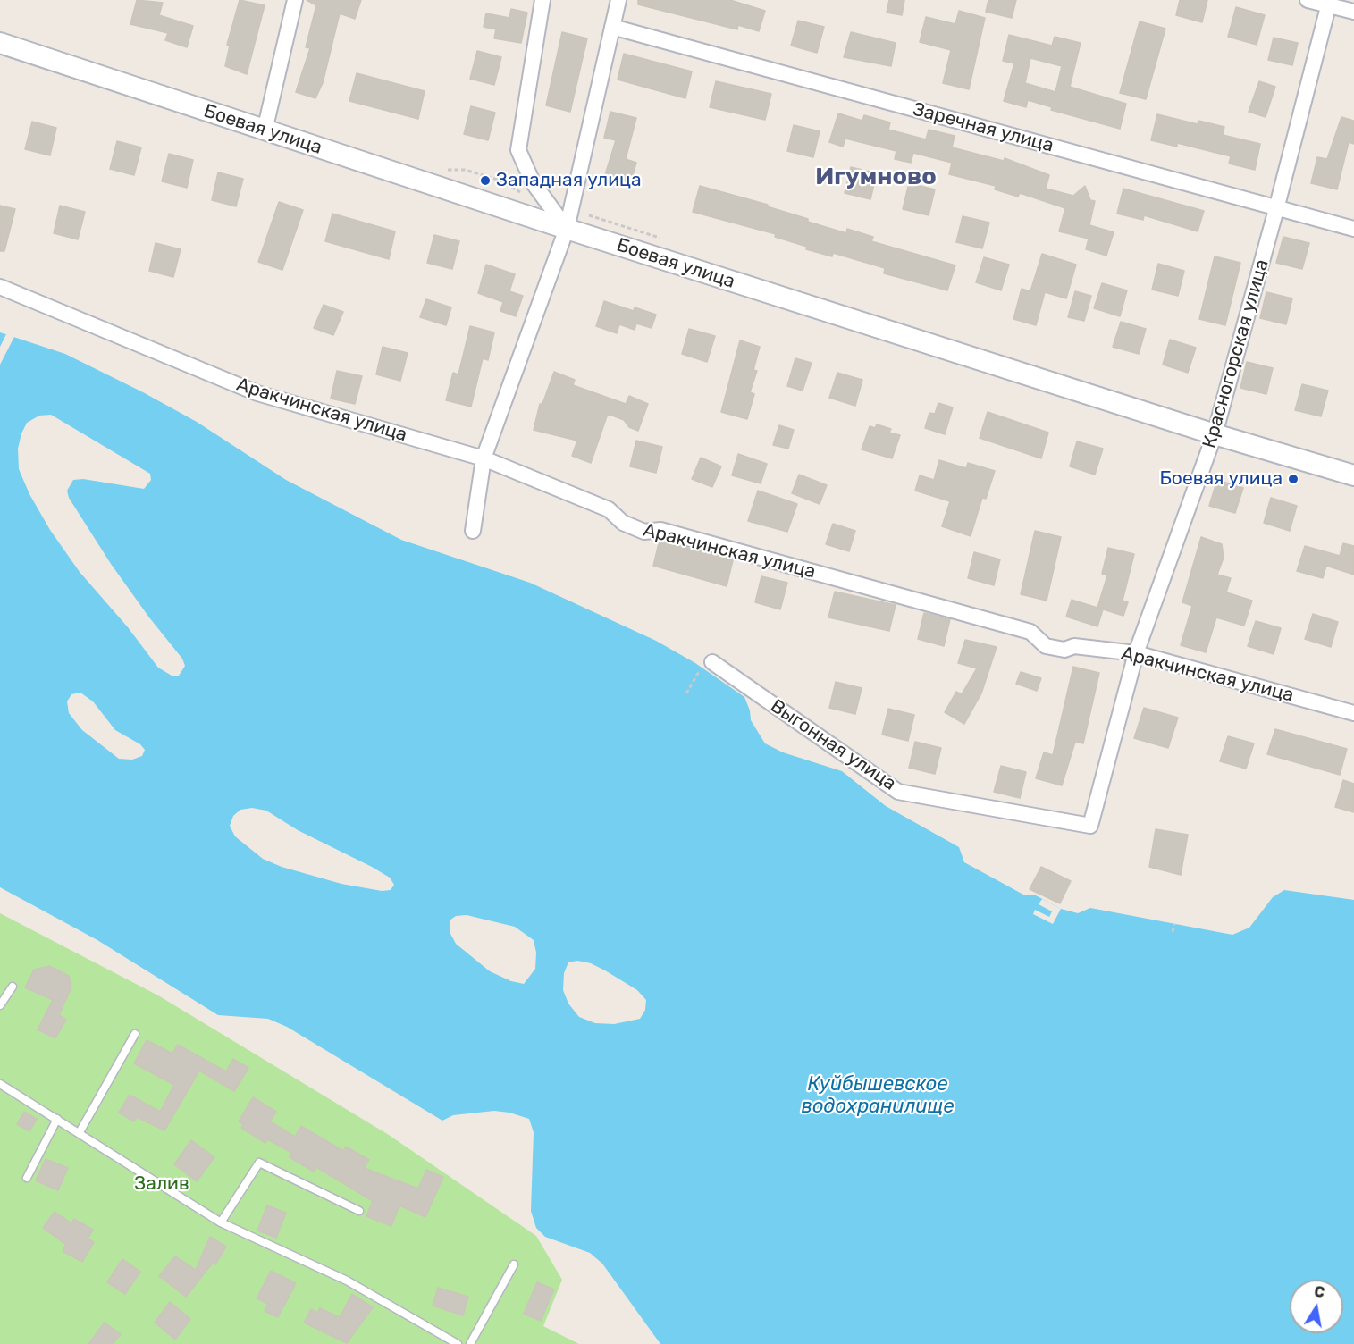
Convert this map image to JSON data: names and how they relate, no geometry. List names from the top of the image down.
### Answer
{
  "streets": {
    "main road": ["Боевая улица"],
    "street": [
      "Заречная улица",
      "Красногорская улица",
      "Аракчинская улица",
      "Выгонная улица"
    ]
  },
  "crossings": [
    ["Заречная улица", "Красногорская улица"],
    ["Боевая улица", "Красногорская улица"],
    ["Красногорская улица", "Аракчинская улица"],
    ["Красногорская улица", "Выгонная улица"]
  ],
  "districts": ["Игумново"],
  "water": ["Куйбышевское водохранилище"],
  "parks": ["Залив"],
  "places": ["Западная улица", "Боевая улица"],
  "north": "top"
}
